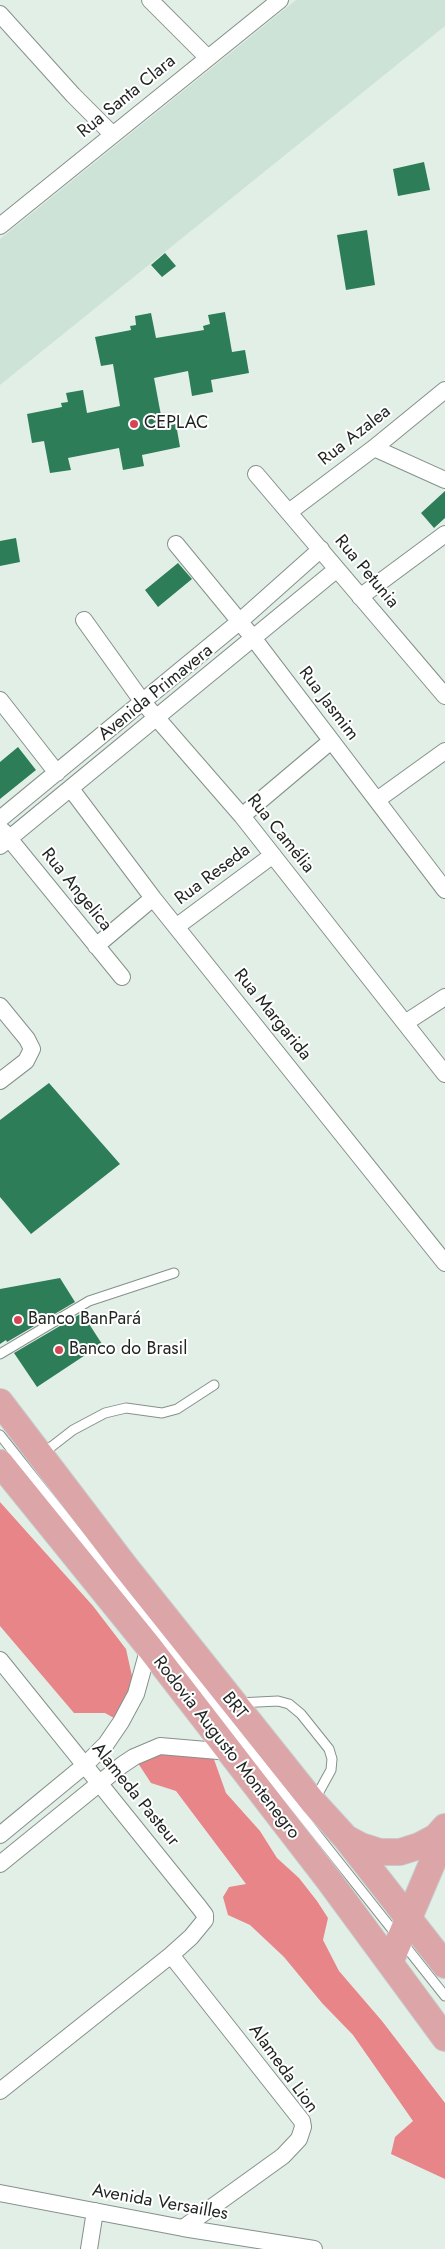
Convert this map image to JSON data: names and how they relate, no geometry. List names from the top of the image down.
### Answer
{
  "streets": {
    "main road": ["Rodovia Augusto Montenegro"],
    "street": [
      "Rua Santa Clara",
      "Rua Azalea",
      "Rua Petunia",
      "Avenida Primavera",
      "Rua Jasmim",
      "Rua Camélia",
      "Rua Reseda",
      "Rua Angelica",
      "Rua Margarida",
      "Alameda Pasteur",
      "Alameda Lion",
      "Avenida Versailles"
    ],
    "lane": ["BRT"]
  },
  "crossings": [
    ["Rua Azalea", "Rua Petunia"],
    ["Rua Petunia", "Avenida Primavera"],
    ["Avenida Primavera", "Rua Jasmim"],
    ["Avenida Primavera", "Rua Camélia"],
    ["Avenida Primavera", "Rua Angelica"],
    ["Avenida Primavera", "Rua Margarida"],
    ["Rua Camélia", "Rua Reseda"],
    ["Rua Reseda", "Rua Margarida"],
    ["BRT", "Rodovia Augusto Montenegro"],
    ["Alameda Pasteur", "Alameda Lion"],
    ["Alameda Lion", "Avenida Versailles"]
  ],
  "places": ["CEPLAC", "Banco BanPará", "Banco do Brasil"]
}
